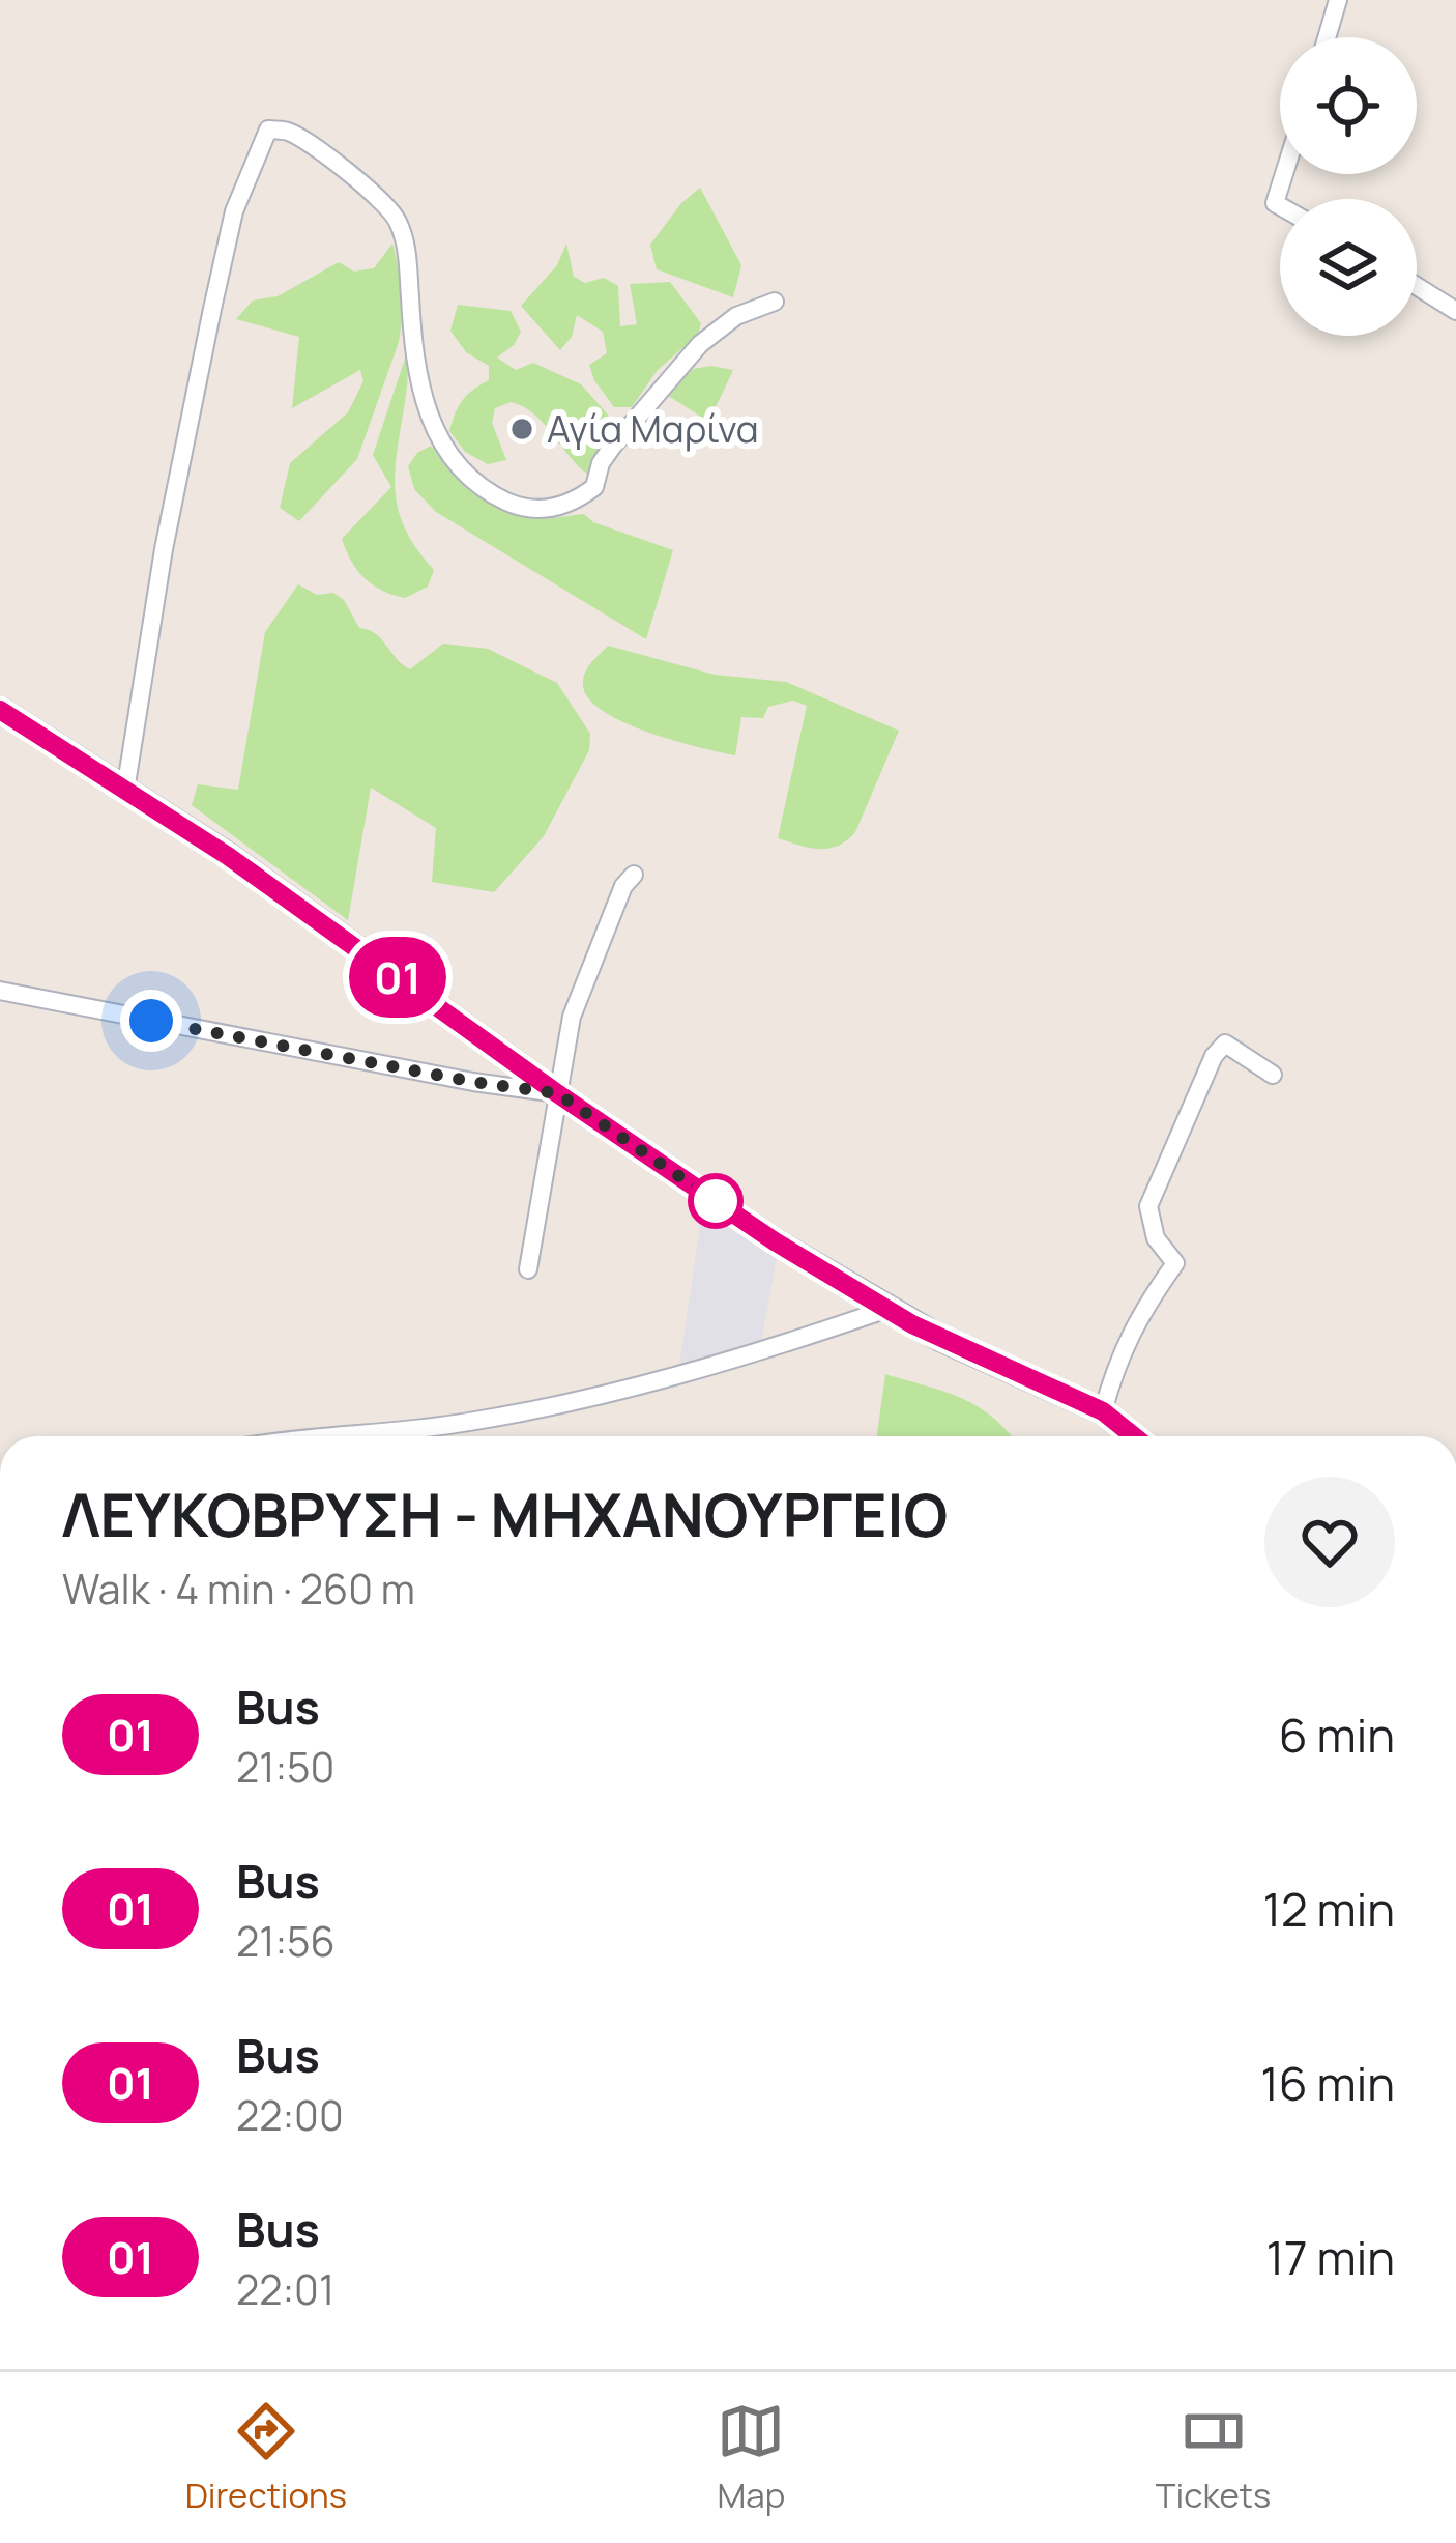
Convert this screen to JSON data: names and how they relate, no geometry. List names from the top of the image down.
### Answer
{
  "places": ["Αγία Μαρίνα"],
  "lines": ["bus line 01"],
  "page": {
    "on_map": "01",
    "heading": ["ΛΕΥΚΟΒΡΥΣΗ - ΜΗΧΑΝΟΥΡΓΕΙΟ", "Walk · 4 min · 260 m"],
    "list": [
      {
        "mark": "01",
        "name": "Bus",
        "note": "21:50",
        "value": "6 min"
      },
      {
        "mark": "01",
        "name": "Bus",
        "note": "21:56",
        "value": "12 min"
      },
      {
        "mark": "01",
        "name": "Bus",
        "note": "22:00",
        "value": "16 min"
      },
      {
        "mark": "01",
        "name": "Bus",
        "note": "22:01",
        "value": "17 min"
      }
    ],
    "tabs": ["Directions", "Map", "Tickets"]
  }
}
